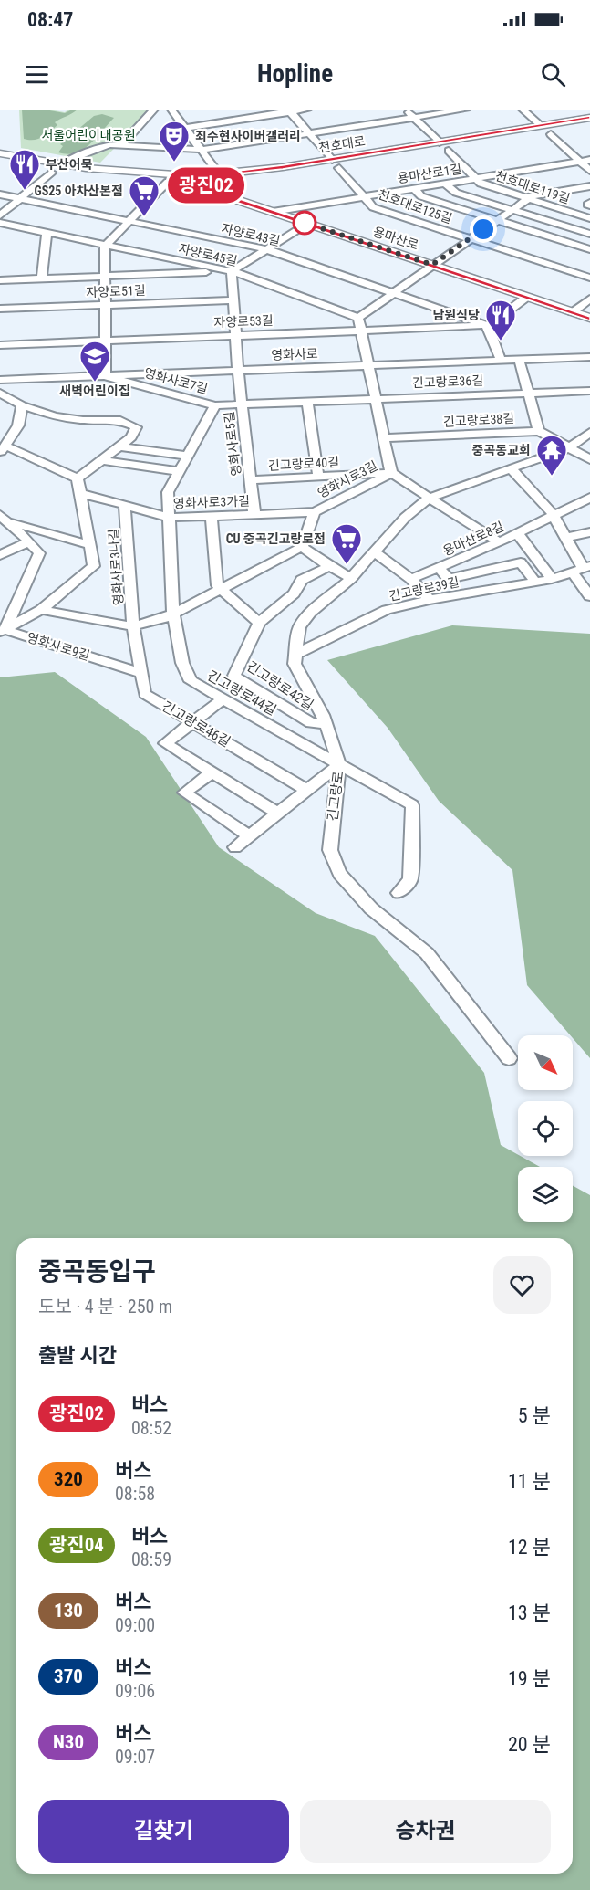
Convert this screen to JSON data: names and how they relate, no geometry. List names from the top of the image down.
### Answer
{
  "streets": {
    "main road": ["천호대로", "용마산로"],
    "street": [
      "용마산로1길",
      "천호대로119길",
      "천호대로125길",
      "자양로43길",
      "자양로45길",
      "자양로51길",
      "자양로53길",
      "영화사로",
      "영화사로7길",
      "긴고랑로36길",
      "긴고랑로38길",
      "영화사로5길",
      "긴고랑로40길",
      "영화사로3길",
      "영화사로3가길",
      "용마산로8길",
      "영화사로3나길",
      "긴고랑로39길",
      "영화사로9길",
      "긴고랑로42길",
      "긴고랑로44길",
      "긴고랑로46길",
      "긴고랑로"
    ]
  },
  "crossings": [
    ["천호대로", "천호대로119길"],
    ["천호대로", "천호대로125길"],
    ["천호대로", "용마산로"],
    ["용마산로1길", "천호대로119길"],
    ["용마산로1길", "천호대로125길"],
    ["용마산로1길", "용마산로"],
    ["자양로43길", "자양로53길"],
    ["자양로45길", "영화사로5길"],
    ["자양로45길", "영화사로3길"],
    ["자양로51길", "영화사로5길"],
    ["자양로53길", "영화사로5길"],
    ["자양로53길", "영화사로3길"],
    ["영화사로", "영화사로7길"],
    ["영화사로", "영화사로5길"],
    ["영화사로", "영화사로3길"],
    ["영화사로7길", "긴고랑로36길"],
    ["영화사로7길", "영화사로3가길"],
    ["영화사로7길", "긴고랑로44길"],
    ["긴고랑로36길", "영화사로5길"],
    ["긴고랑로36길", "영화사로3길"],
    ["긴고랑로38길", "영화사로3길"],
    ["긴고랑로38길", "긴고랑로"],
    ["영화사로5길", "긴고랑로40길"],
    ["영화사로5길", "영화사로3가길"],
    ["긴고랑로40길", "영화사로3길"],
    ["영화사로3길", "영화사로3가길"],
    ["영화사로3길", "긴고랑로"],
    ["영화사로3가길", "영화사로3나길"],
    ["영화사로3가길", "영화사로9길"],
    ["용마산로8길", "긴고랑로39길"],
    ["영화사로3나길", "긴고랑로46길"],
    ["긴고랑로39길", "긴고랑로"],
    ["영화사로9길", "긴고랑로46길"],
    ["긴고랑로42길", "긴고랑로"],
    ["긴고랑로44길", "긴고랑로"]
  ],
  "parks": ["서울어린이대공원"],
  "places": {
    "theatre": ["최수현사이버갤러리"],
    "restaurant": ["부산어묵", "남원식당"],
    "supermarket": ["GS25 아차산본점", "CU 중곡긴고랑로점"],
    "school or university": ["새벽어린이집"],
    "temple": ["중곡동교회"]
  },
  "lines": ["bus line 광진02"],
  "north": "bottom right",
  "page": {
    "status": "08:47",
    "header": "Hopline",
    "on_map": "광진02",
    "heading": [
      ["중곡동입구", "도보 · 4 분 · 250 m"],
      "출발 시간"
    ],
    "list": [
      {
        "mark": "광진02",
        "name": "버스",
        "note": "08:52",
        "value": "5 분"
      },
      {
        "mark": "320",
        "name": "버스",
        "note": "08:58",
        "value": "11 분"
      },
      {
        "mark": "광진04",
        "name": "버스",
        "note": "08:59",
        "value": "12 분"
      },
      {
        "mark": "130",
        "name": "버스",
        "note": "09:00",
        "value": "13 분"
      },
      {
        "mark": "370",
        "name": "버스",
        "note": "09:06",
        "value": "19 분"
      },
      {
        "mark": "N30",
        "name": "버스",
        "note": "09:07",
        "value": "20 분"
      }
    ],
    "buttons": ["길찾기", "승차권"]
  }
}
